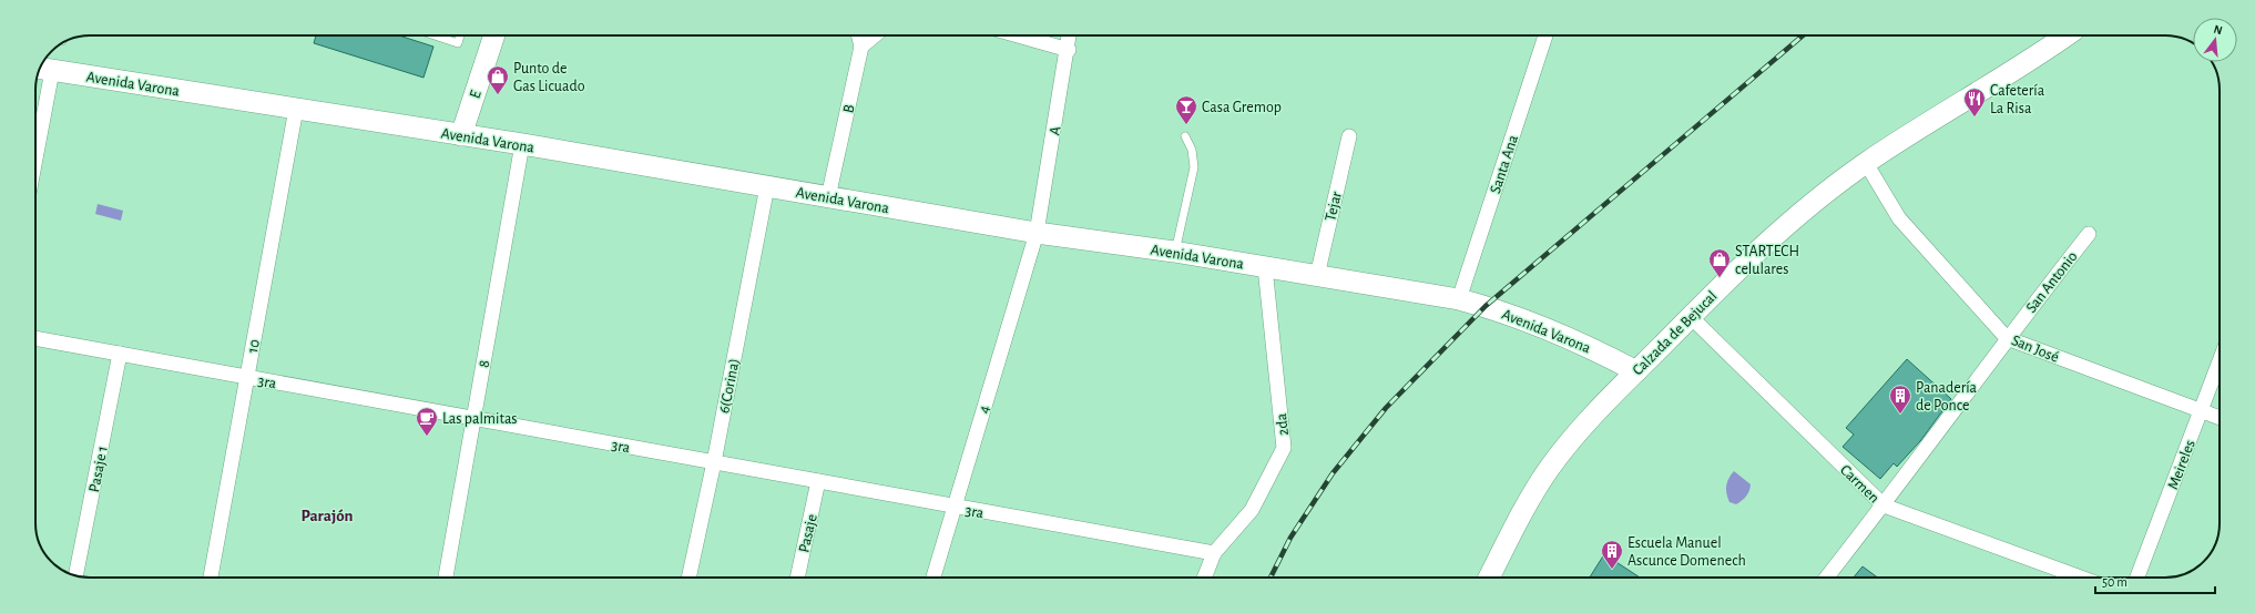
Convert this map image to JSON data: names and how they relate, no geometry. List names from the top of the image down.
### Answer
{
  "streets": {
    "street": [
      "Avenida Varona",
      "E",
      "B",
      "A",
      "Santa Ana",
      "Tejar",
      "San Antonio",
      "Calzada de Bejucal",
      "10",
      "San José",
      "8",
      "3ra",
      "6(Corina)",
      "4",
      "2da",
      "Meireles",
      "Pasaje 1",
      "Carmen",
      "Pasaje"
    ]
  },
  "crossings": [
    ["Avenida Varona", "E"],
    ["Avenida Varona", "B"],
    ["Avenida Varona", "A"],
    ["Avenida Varona", "Santa Ana"],
    ["Avenida Varona", "Tejar"],
    ["Avenida Varona", "Calzada de Bejucal"],
    ["Avenida Varona", "10"],
    ["Avenida Varona", "8"],
    ["Avenida Varona", "6(Corina)"],
    ["Avenida Varona", "4"],
    ["Avenida Varona", "2da"],
    ["A", "4"],
    ["San Antonio", "San José"],
    ["San Antonio", "Carmen"],
    ["Calzada de Bejucal", "San José"],
    ["Calzada de Bejucal", "Carmen"],
    ["10", "3ra"],
    ["San José", "Meireles"],
    ["8", "3ra"],
    ["3ra", "6(Corina)"],
    ["3ra", "4"],
    ["3ra", "2da"],
    ["3ra", "Pasaje 1"],
    ["3ra", "Pasaje"]
  ],
  "districts": ["Parajón"],
  "places": {
    "shop": ["Punto de Gas Licuado", "STARTECH celulares"],
    "restaurant": ["Cafetería La Risa"],
    "bar": ["Casa Gremop"],
    "building": ["Panadería de Ponce", "Escuela Manuel Ascunce Domenech"],
    "cafe": ["Las palmitas"]
  },
  "scale_bar": "50 m",
  "north": "top"
}
